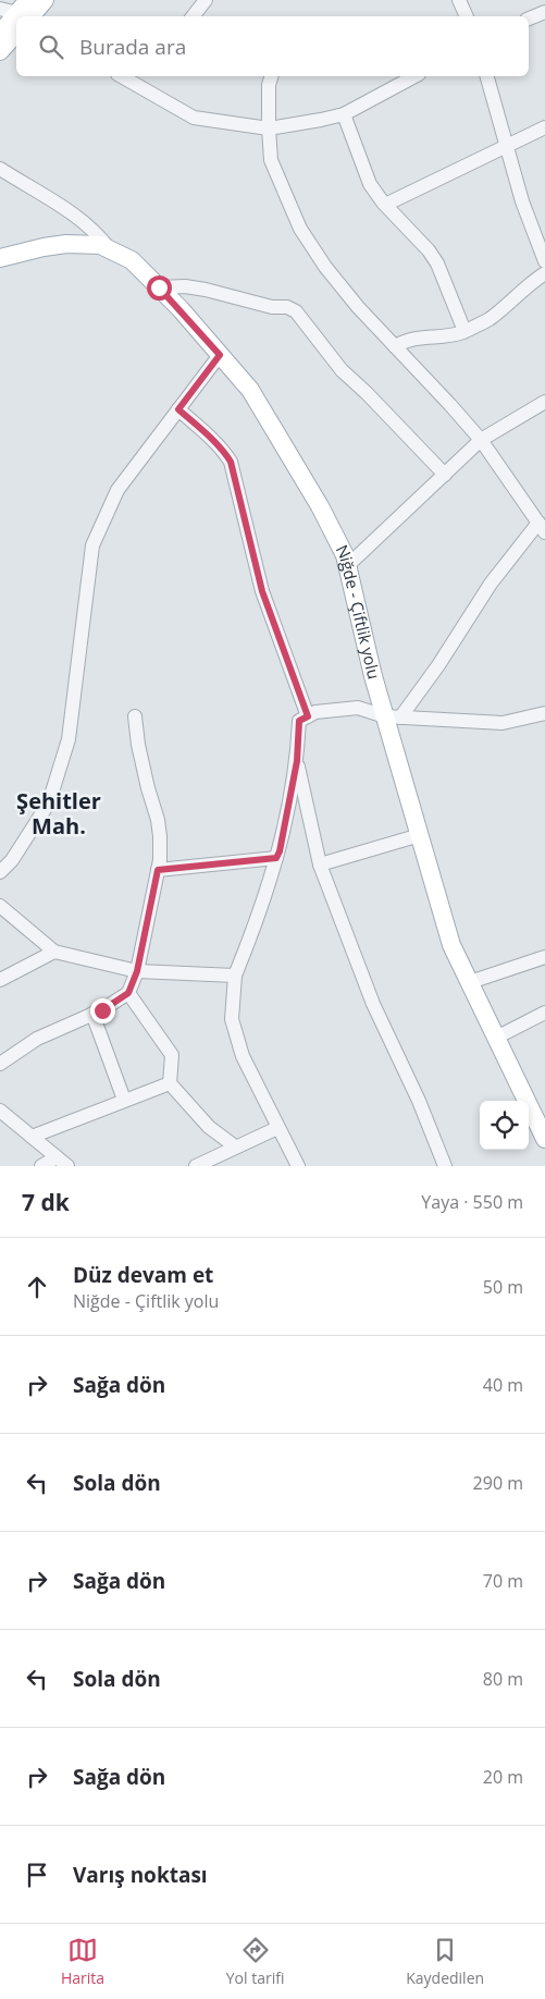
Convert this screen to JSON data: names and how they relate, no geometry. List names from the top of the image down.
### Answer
{
  "streets": {
    "main road": ["Niğde - Çiftlik yolu"]
  },
  "districts": ["Şehitler Mah."],
  "page": {
    "search": "Burada ara",
    "heading": ["7 dk", "Yaya · 550 m"],
    "list": [
      ["Düz devam et", "Niğde - Çiftlik yolu", "50 m"],
      ["Sağa dön", "40 m"],
      ["Sola dön", "290 m"],
      ["Sağa dön", "70 m"],
      ["Sola dön", "80 m"],
      ["Sağa dön", "20 m"],
      "Varış noktası"
    ],
    "nav": ["Harita", "Yol tarifi", "Kaydedilen"]
  }
}
